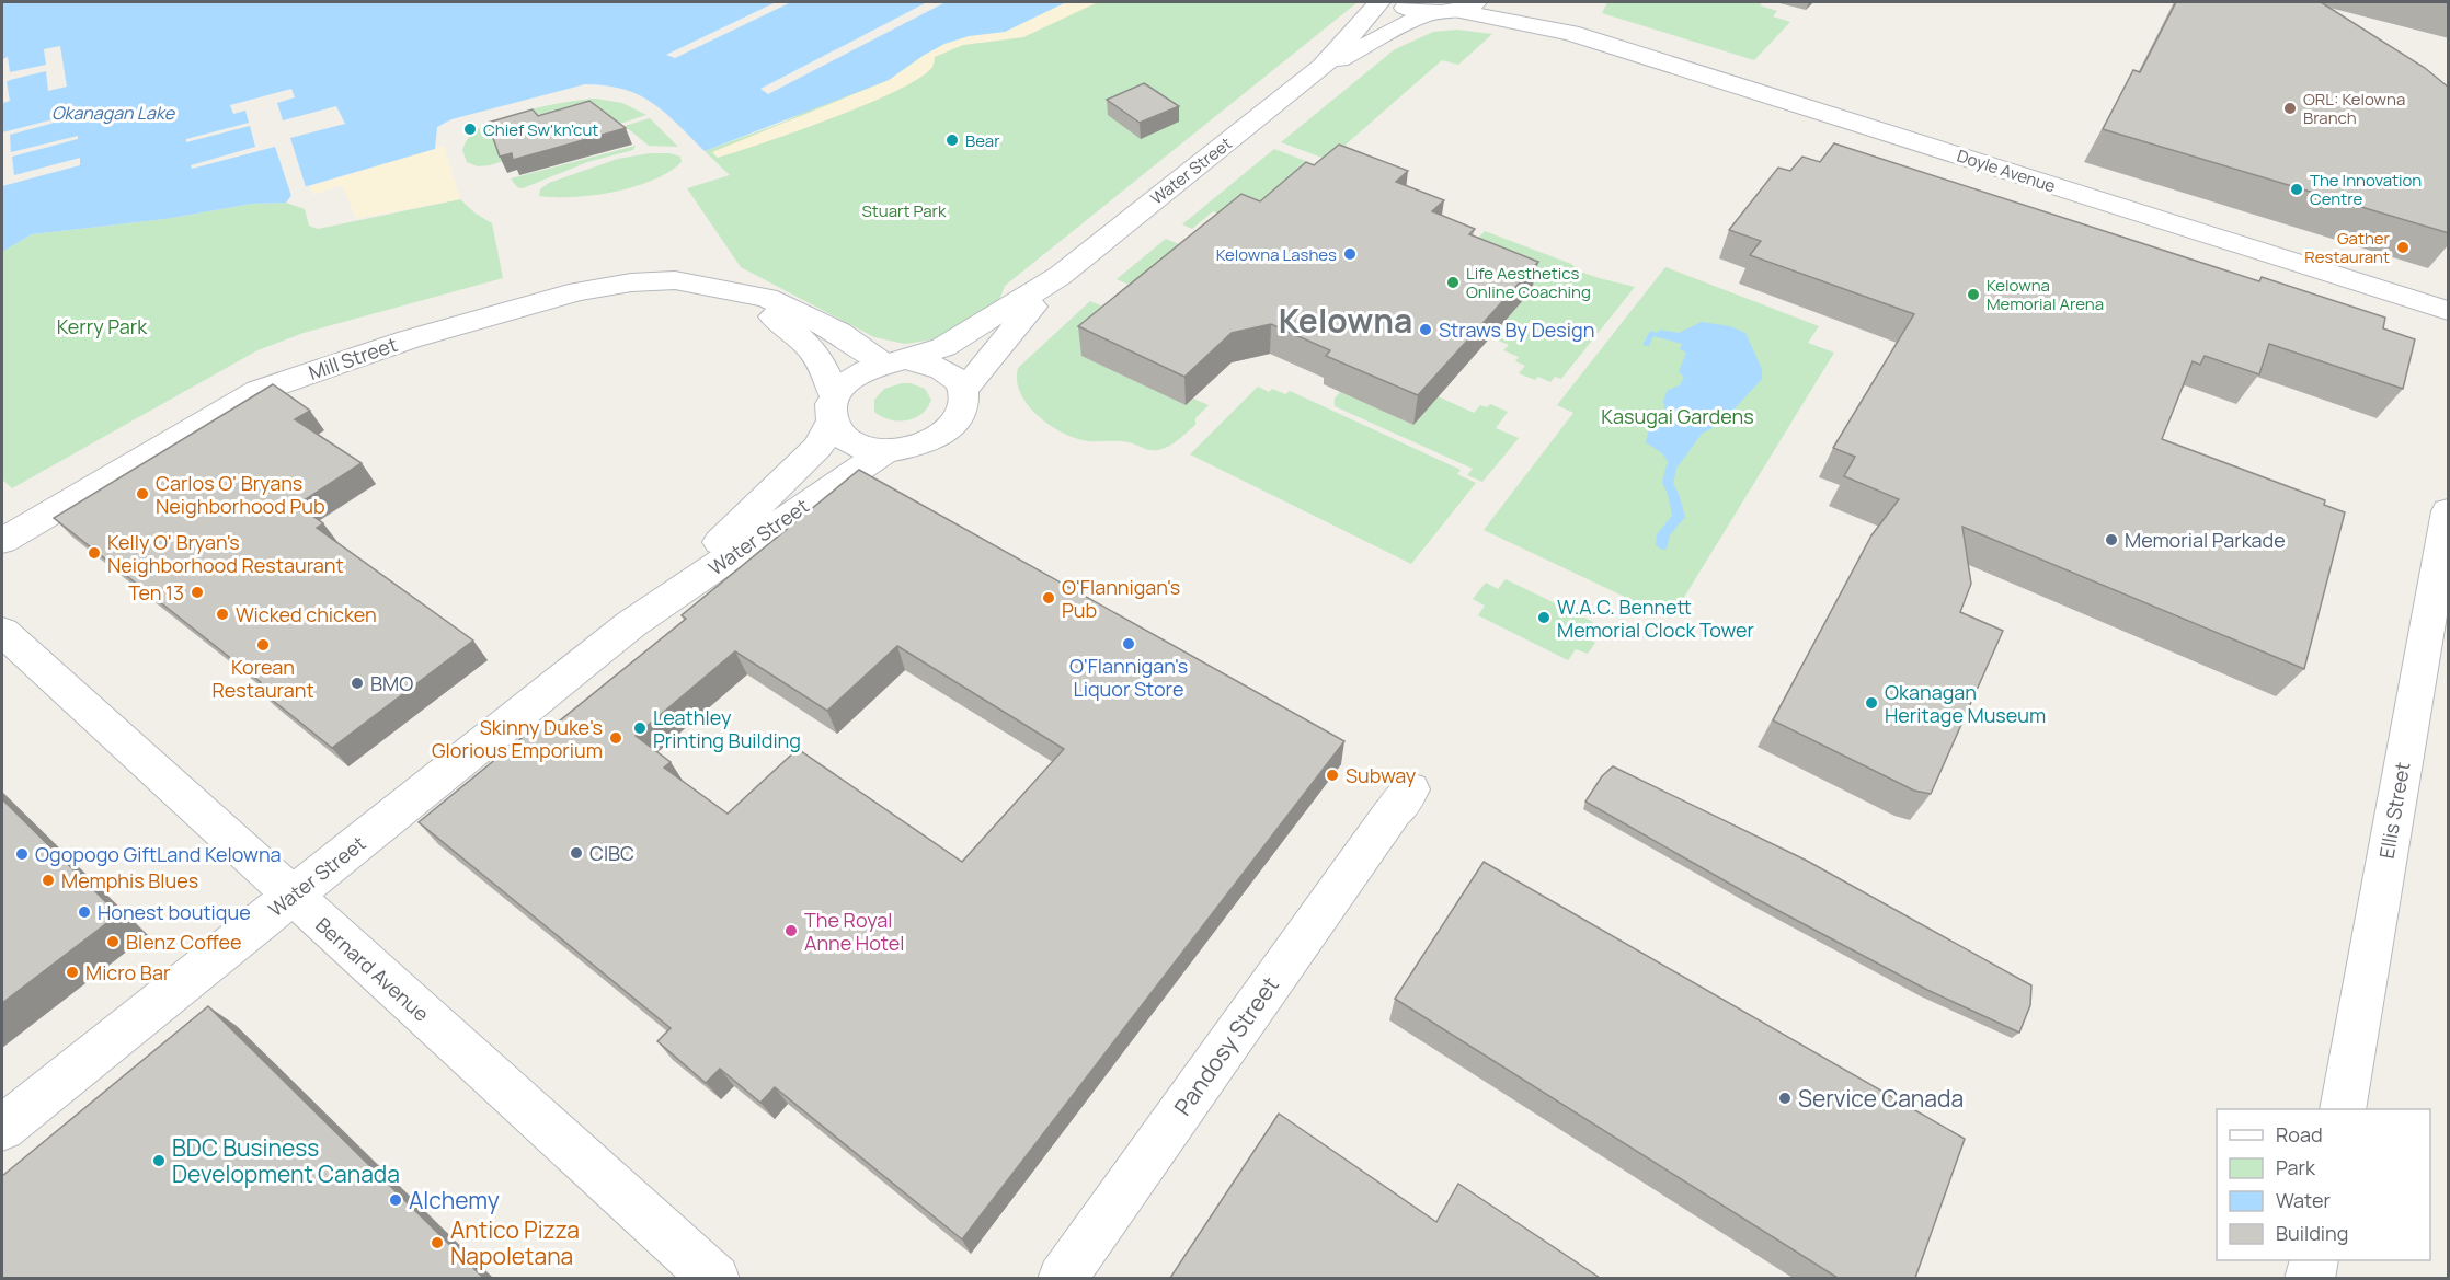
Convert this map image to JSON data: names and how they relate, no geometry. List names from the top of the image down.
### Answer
{
  "streets": {
    "street": [
      "Water Street",
      "Doyle Avenue",
      "Mill Street",
      "Ellis Street",
      "Bernard Avenue",
      "Pandosy Street"
    ]
  },
  "crossings": [
    ["Water Street", "Doyle Avenue"],
    ["Water Street", "Mill Street"],
    ["Water Street", "Bernard Avenue"]
  ],
  "districts": ["Kelowna"],
  "water": ["Okanagan Lake"],
  "parks": ["Stuart Park", "Kerry Park", "Kasugai Gardens"],
  "places": [
    "ORL: Kelowna Branch",
    "Chief Sw'kn'cut",
    "Bear",
    "The Innovation Centre",
    "Gather Restaurant",
    "Kelowna Lashes",
    "Life Aesthetics Online Coaching",
    "Kelowna Memorial Arena",
    "Straws By Design",
    "Carlos O' Bryans Neighborhood Pub",
    "Memorial Parkade",
    "Kelly O' Bryan's Neighborhood Restaurant",
    "Ten 13",
    "O'Flannigan's Pub",
    "Wicked chicken",
    "W.A.C. Bennett Memorial Clock Tower",
    "O'Flannigan's Liquor Store",
    "Korean Restaurant",
    "BMO",
    "Okanagan Heritage Museum",
    "Leathley Printing Building",
    "Skinny Duke's Glorious Emporium",
    "Subway",
    "CIBC",
    "Ogopogo GiftLand Kelowna",
    "Memphis Blues",
    "Honest boutique",
    "The Royal Anne Hotel",
    "Blenz Coffee",
    "Micro Bar",
    "Service Canada",
    "BDC Business Development Canada",
    "Alchemy",
    "Antico Pizza Napoletana"
  ],
  "legend": [
    "Road",
    "Park",
    "Water",
    "Building"
  ]
}
